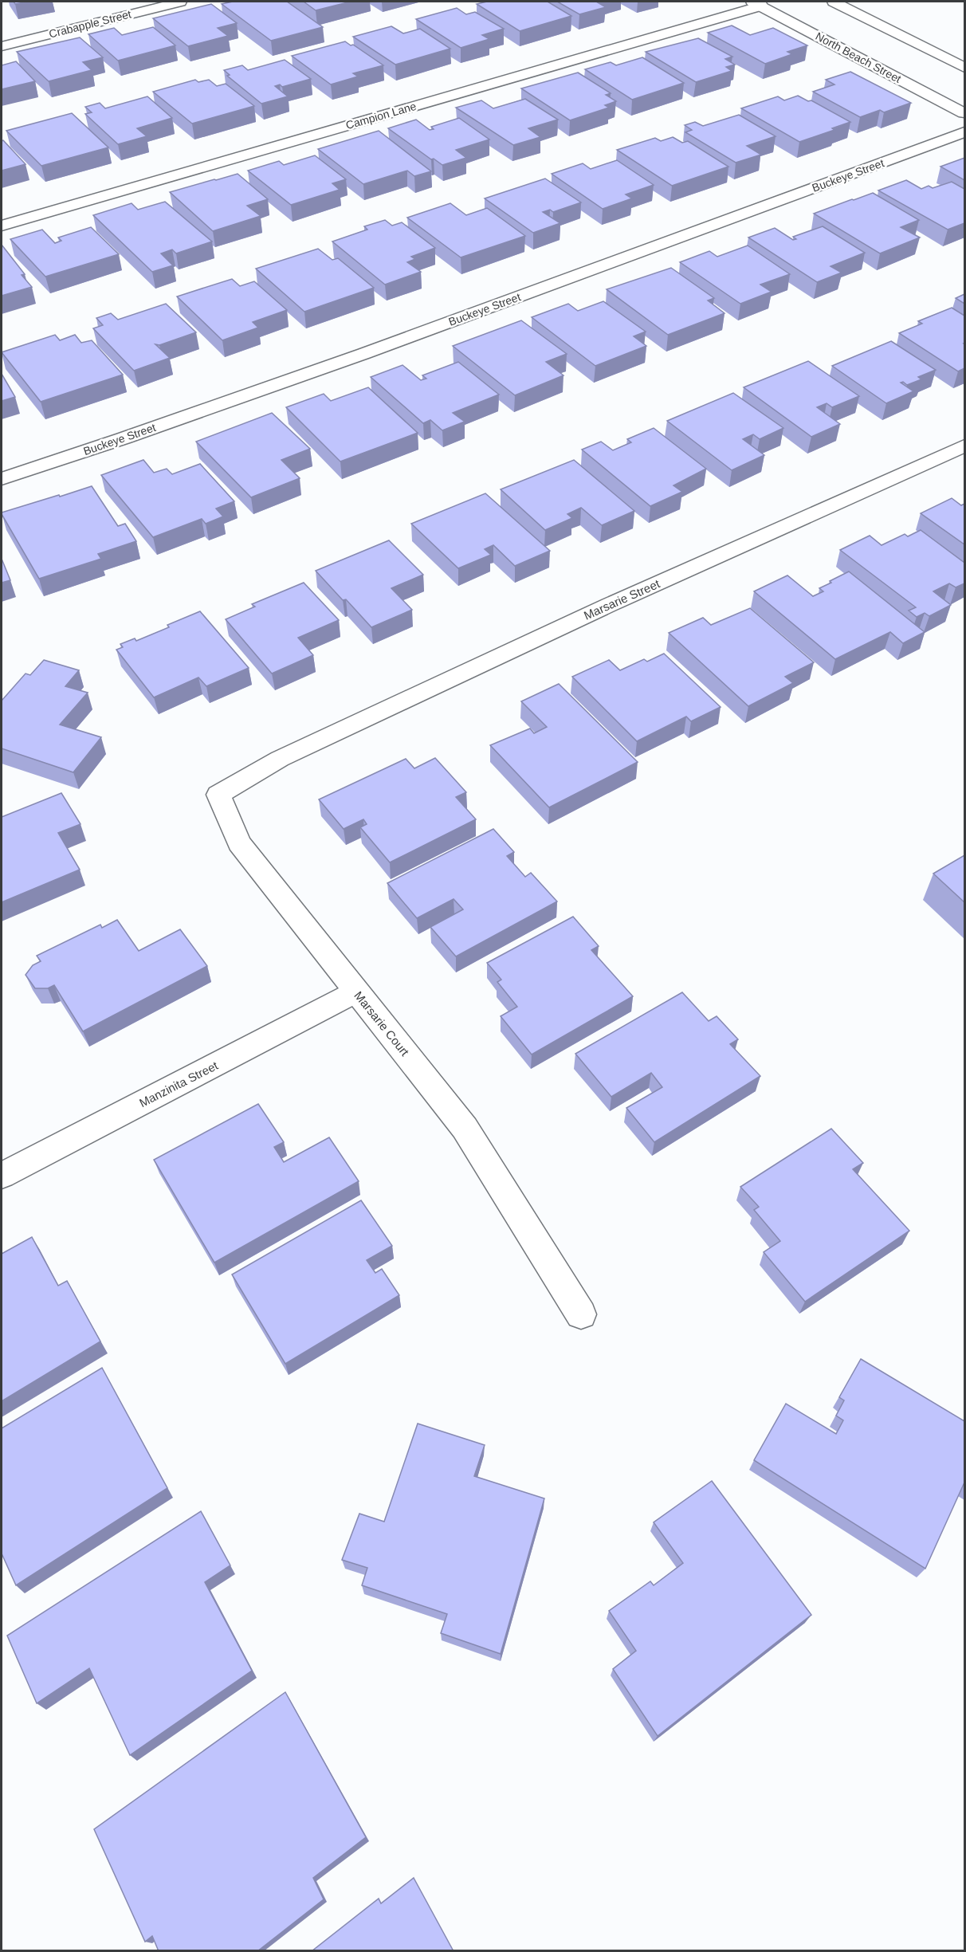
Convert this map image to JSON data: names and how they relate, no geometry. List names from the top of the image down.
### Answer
{
  "streets": {
    "street": [
      "Crabapple Street",
      "North Beach Street",
      "Campion Lane",
      "Buckeye Street",
      "Marsarie Street",
      "Marsarie Court",
      "Manzinita Street"
    ]
  },
  "crossings": [
    ["North Beach Street", "Campion Lane"],
    ["Marsarie Street", "Marsarie Court"],
    ["Marsarie Court", "Manzinita Street"]
  ]
}
